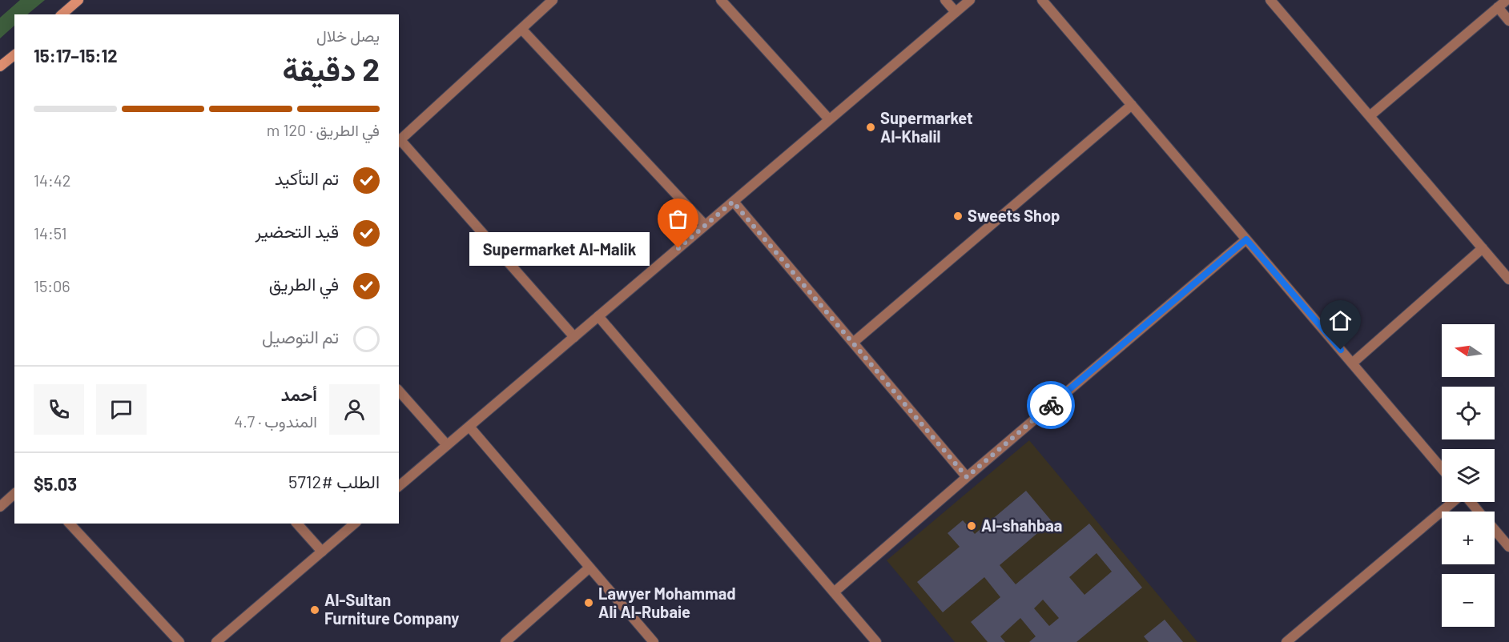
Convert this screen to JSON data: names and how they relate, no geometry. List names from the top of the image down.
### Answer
{
  "places": [
    "Supermarket Al-Khalil",
    "Sweets Shop",
    "Supermarket Al-Malik",
    "Al-shahbaa",
    "Lawyer Mohammad Ali Al-Rubaie",
    "Al-Sultan Furniture Company"
  ],
  "north": "left",
  "page": {
    "heading": ["2 دقيقة", "يصل خلال", "15:12–15:17"],
    "panel": [
      "أحمد",
      "المندوب · 4.7",
      "الطلب #5712",
      "$5.03"
    ],
    "bar": "في الطريق · 120 m",
    "list": [
      ["تم التأكيد", "14:42"],
      ["قيد التحضير", "14:51"],
      ["في الطريق", "15:06"],
      "تم التوصيل"
    ],
    "bubble": "Supermarket Al-Malik",
    "map_buttons": ["+", "−"]
  }
}
